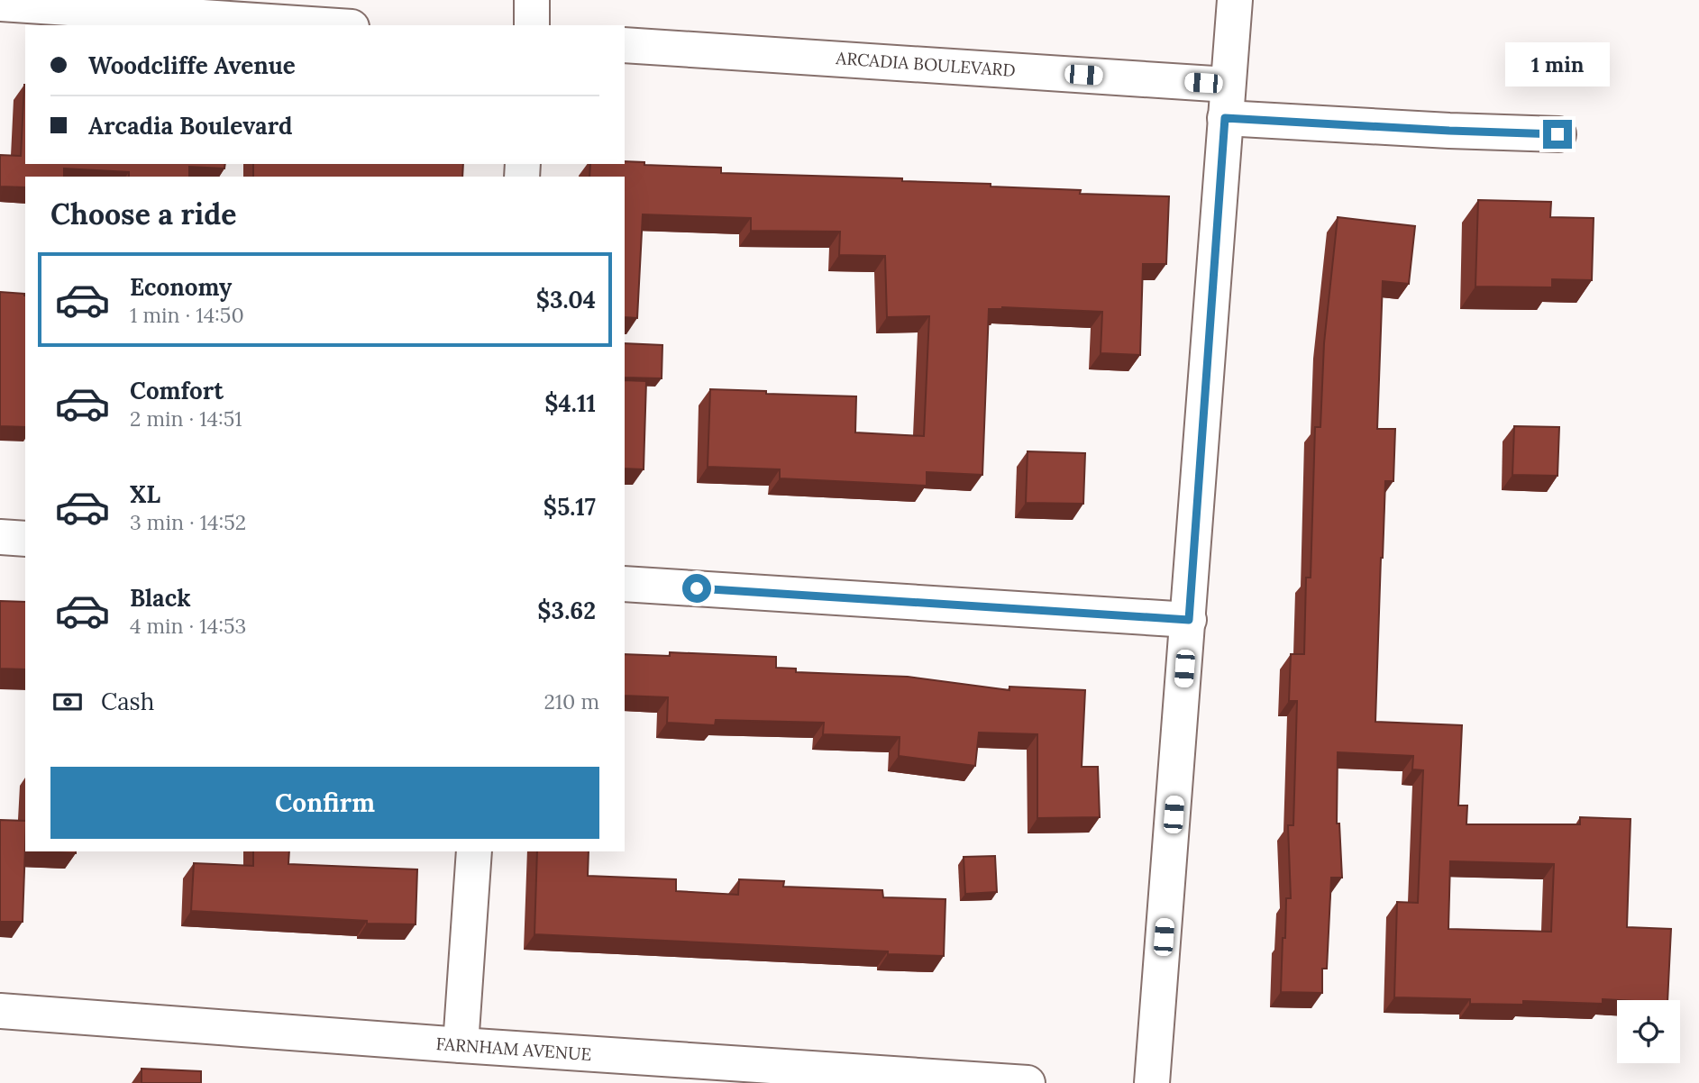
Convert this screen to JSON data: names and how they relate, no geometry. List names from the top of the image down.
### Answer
{
  "streets": {
    "street": ["ARCADIA BOULEVARD", "FARNHAM AVENUE"]
  },
  "page": {
    "banner": ["Woodcliffe Avenue", "Arcadia Boulevard"],
    "bubble": "1 min",
    "heading": "Choose a ride",
    "list": [
      {
        "name": "Economy",
        "note": "1 min · 14:50",
        "value": "$3.04"
      },
      {
        "name": "Comfort",
        "note": "2 min · 14:51",
        "value": "$4.11"
      },
      {
        "name": "XL",
        "note": "3 min · 14:52",
        "value": "$5.17"
      },
      {
        "name": "Black",
        "note": "4 min · 14:53",
        "value": "$3.62"
      }
    ],
    "pay": ["Cash", "210 m"],
    "buttons": "Confirm"
  }
}
